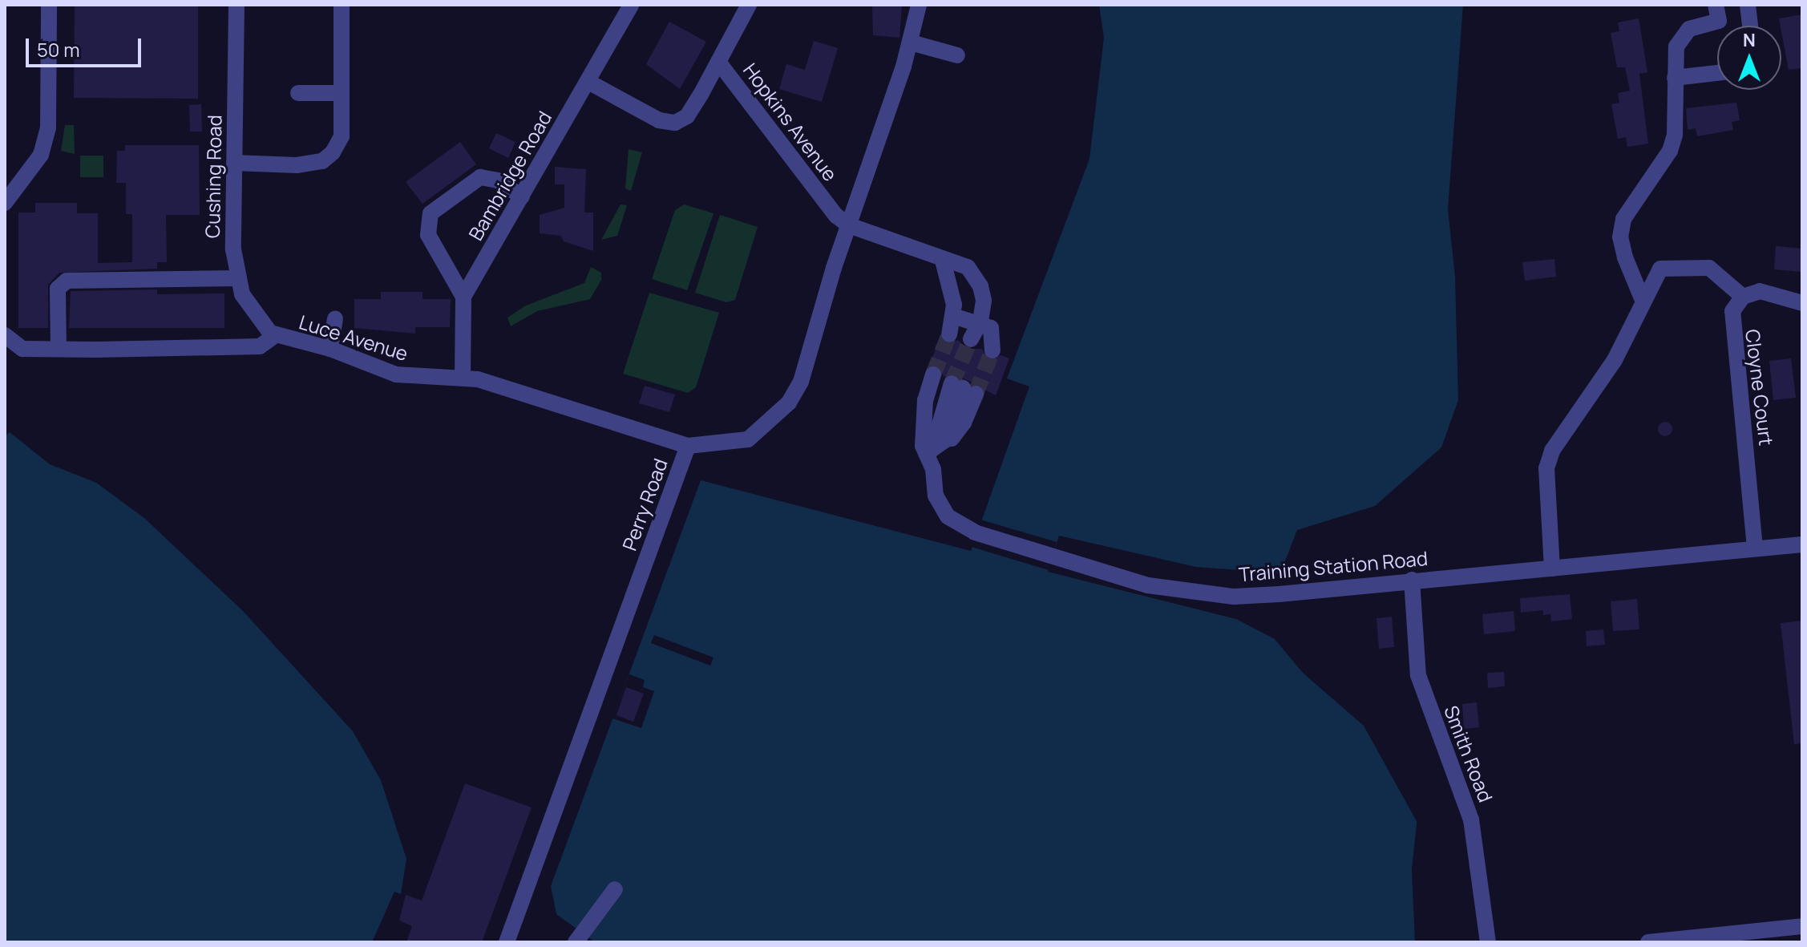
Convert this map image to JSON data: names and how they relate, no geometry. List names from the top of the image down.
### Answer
{
  "streets": {
    "street": [
      "Hopkins Avenue",
      "Bambridge Road",
      "Cushing Road",
      "Luce Avenue",
      "Cloyne Court",
      "Perry Road",
      "Training Station Road",
      "Smith Road"
    ]
  },
  "crossings": [
    ["Hopkins Avenue", "Perry Road"],
    ["Bambridge Road", "Luce Avenue"],
    ["Cushing Road", "Luce Avenue"],
    ["Luce Avenue", "Perry Road"],
    ["Cloyne Court", "Training Station Road"],
    ["Training Station Road", "Smith Road"]
  ],
  "scale_bar": "50 m",
  "north": "top"
}
